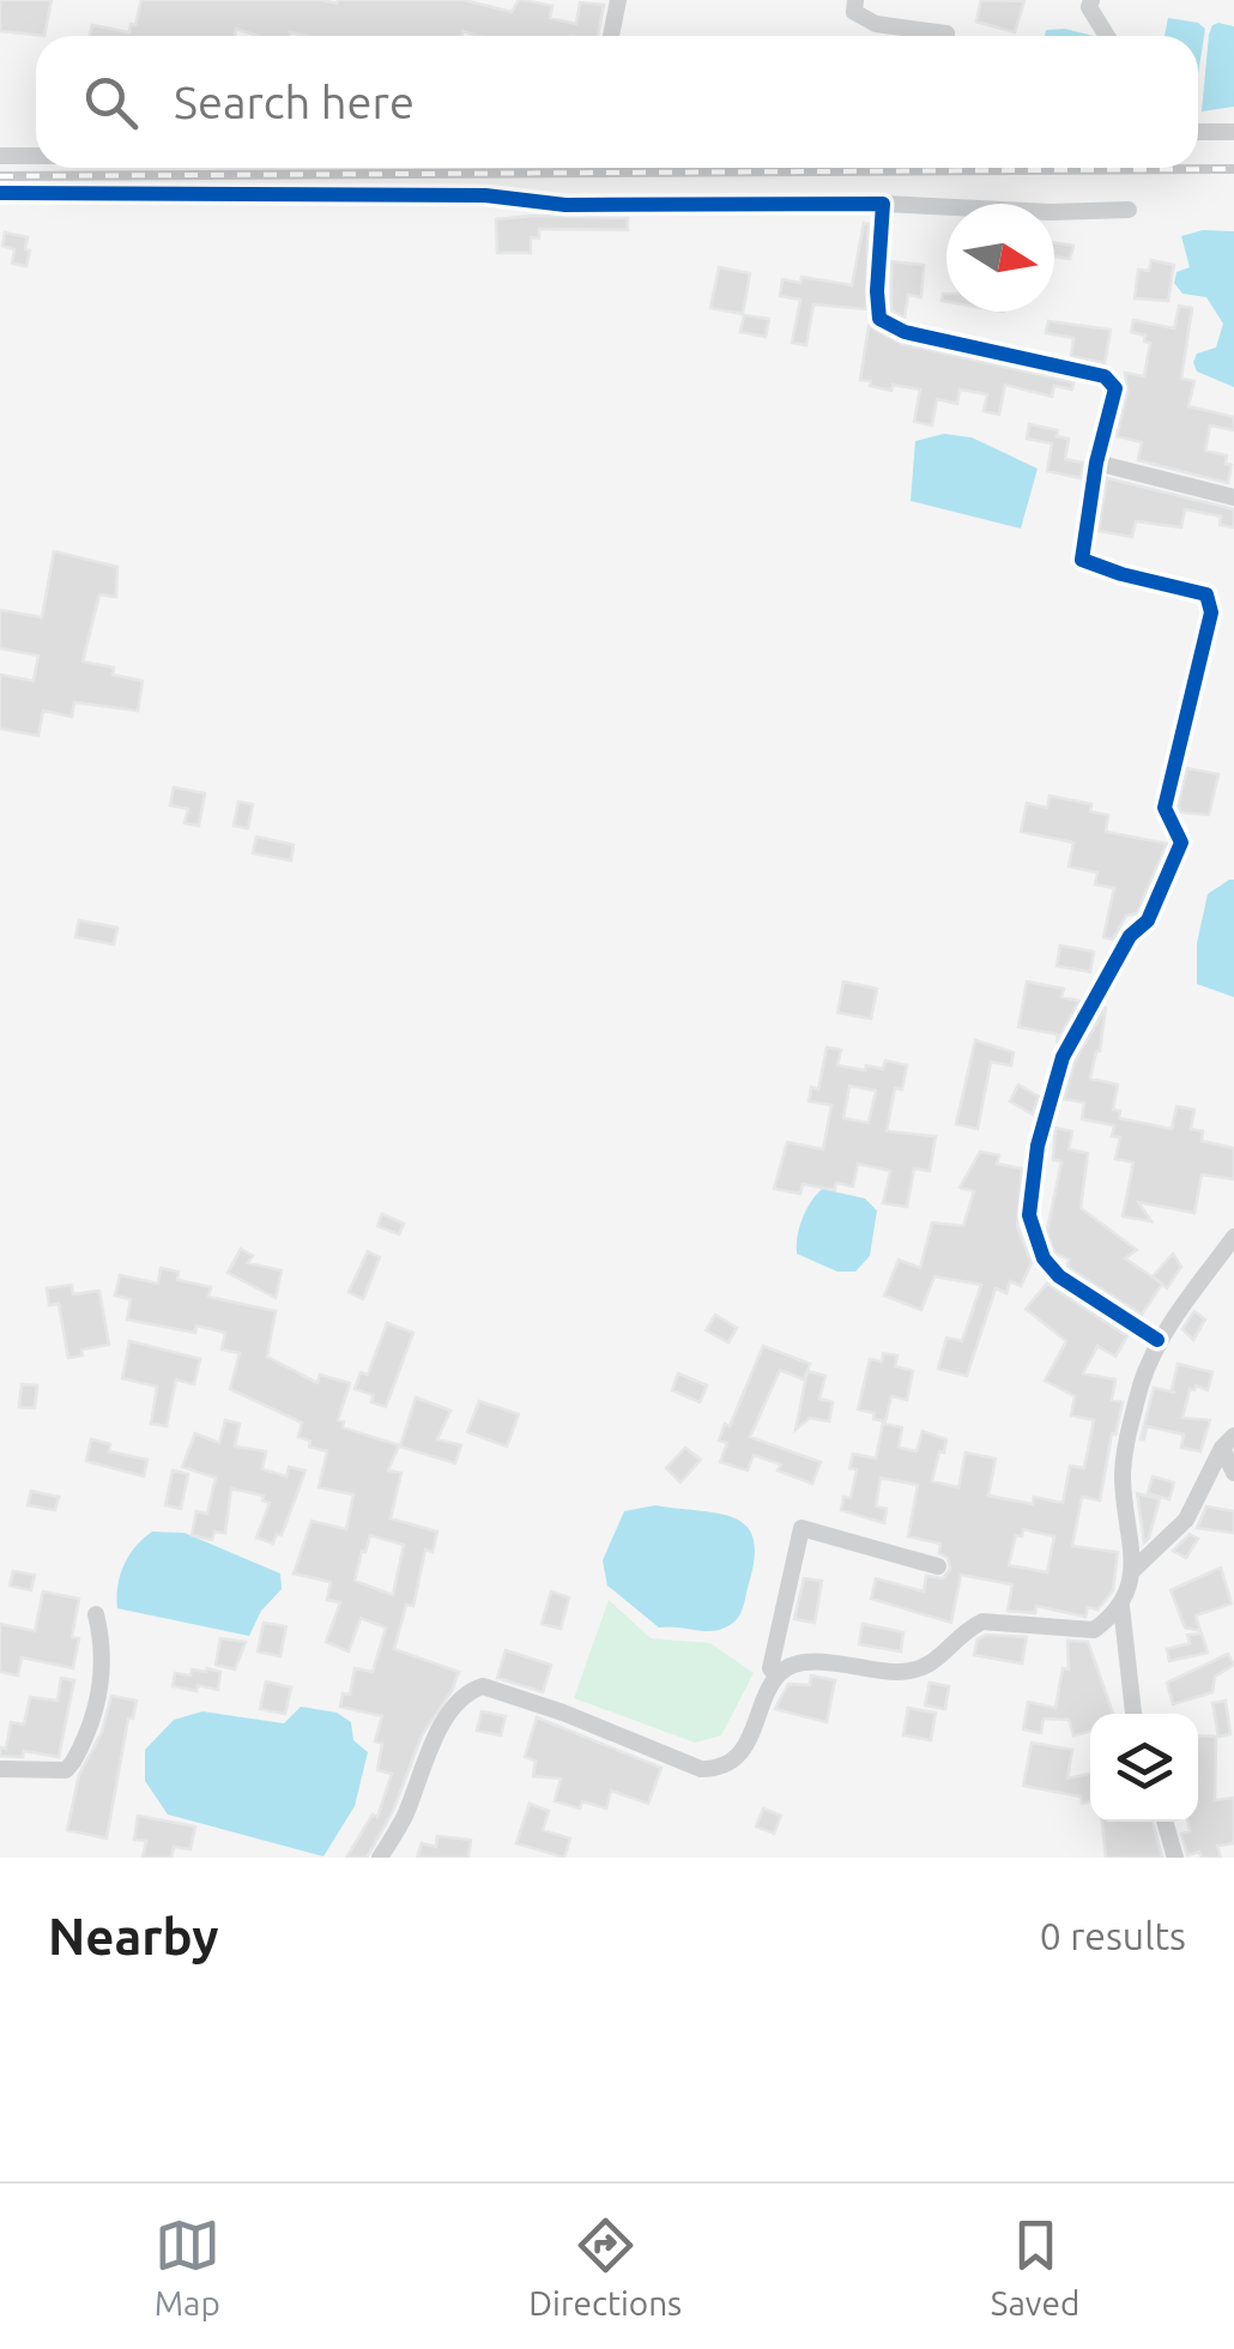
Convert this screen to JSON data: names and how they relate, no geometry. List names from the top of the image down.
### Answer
{
  "north": "right",
  "page": {
    "search": "Search here",
    "heading": ["Nearby", "0 results"],
    "nav": ["Map", "Directions", "Saved"]
  }
}
